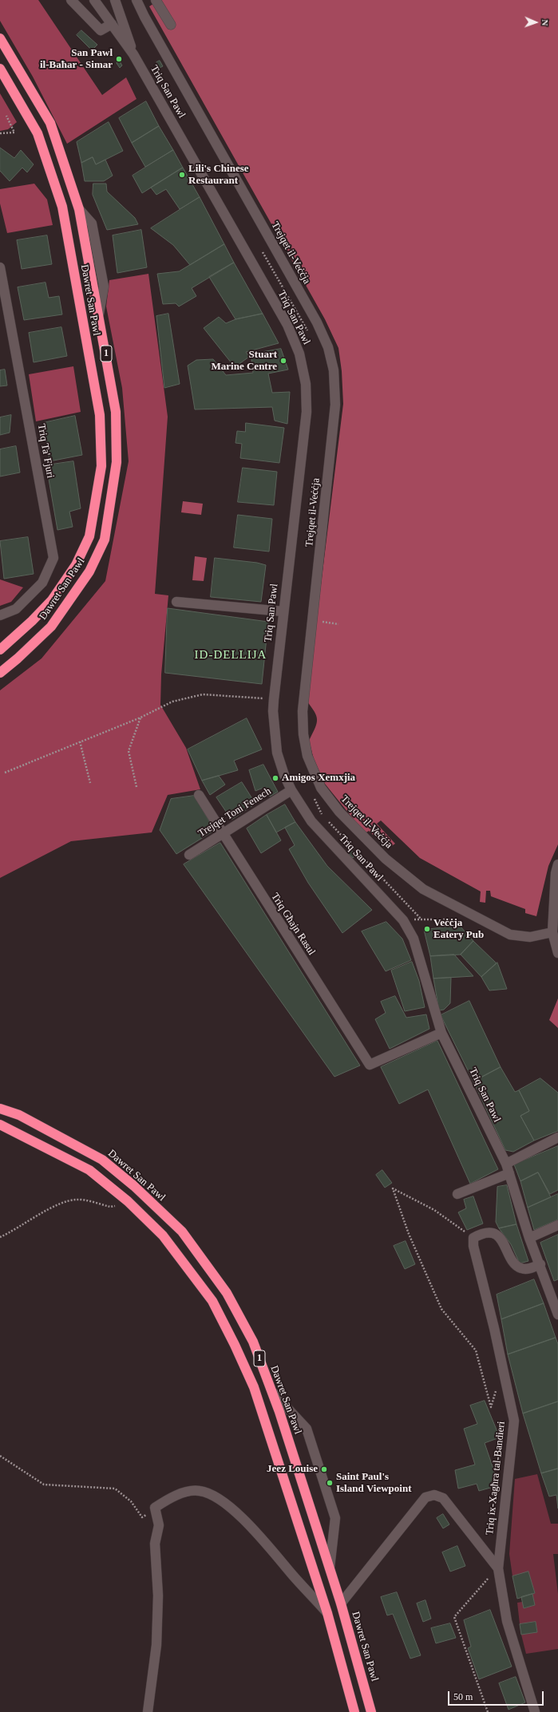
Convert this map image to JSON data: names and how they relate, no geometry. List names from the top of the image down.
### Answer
{
  "streets": {
    "highway": ["Dawret San Pawl", "1"],
    "street": [
      "Triq San Pawl",
      "Trejqet il-Veċċja",
      "Triq Ta' Fjuri",
      "Trejqet Toni Fenech",
      "Triq Għajn Rasul",
      "Triq ix-Xagħra tal-Bandieri"
    ]
  },
  "crossings": [
    ["Triq San Pawl", "Trejqet Toni Fenech"],
    ["Triq San Pawl", "Triq Għajn Rasul"],
    ["Trejqet Toni Fenech", "Triq Għajn Rasul"]
  ],
  "districts": ["ID-DELLIJA"],
  "places": [
    "San Pawl il-Baħar - Simar",
    "Lili's Chinese Restaurant",
    "Stuart Marine Centre",
    "Amigos Xemxjia",
    "Veċċja Eatery Pub",
    "Jeez Louise",
    "Saint Paul's Island Viewpoint"
  ],
  "scale_bar": "50 m",
  "north": "right"
}
